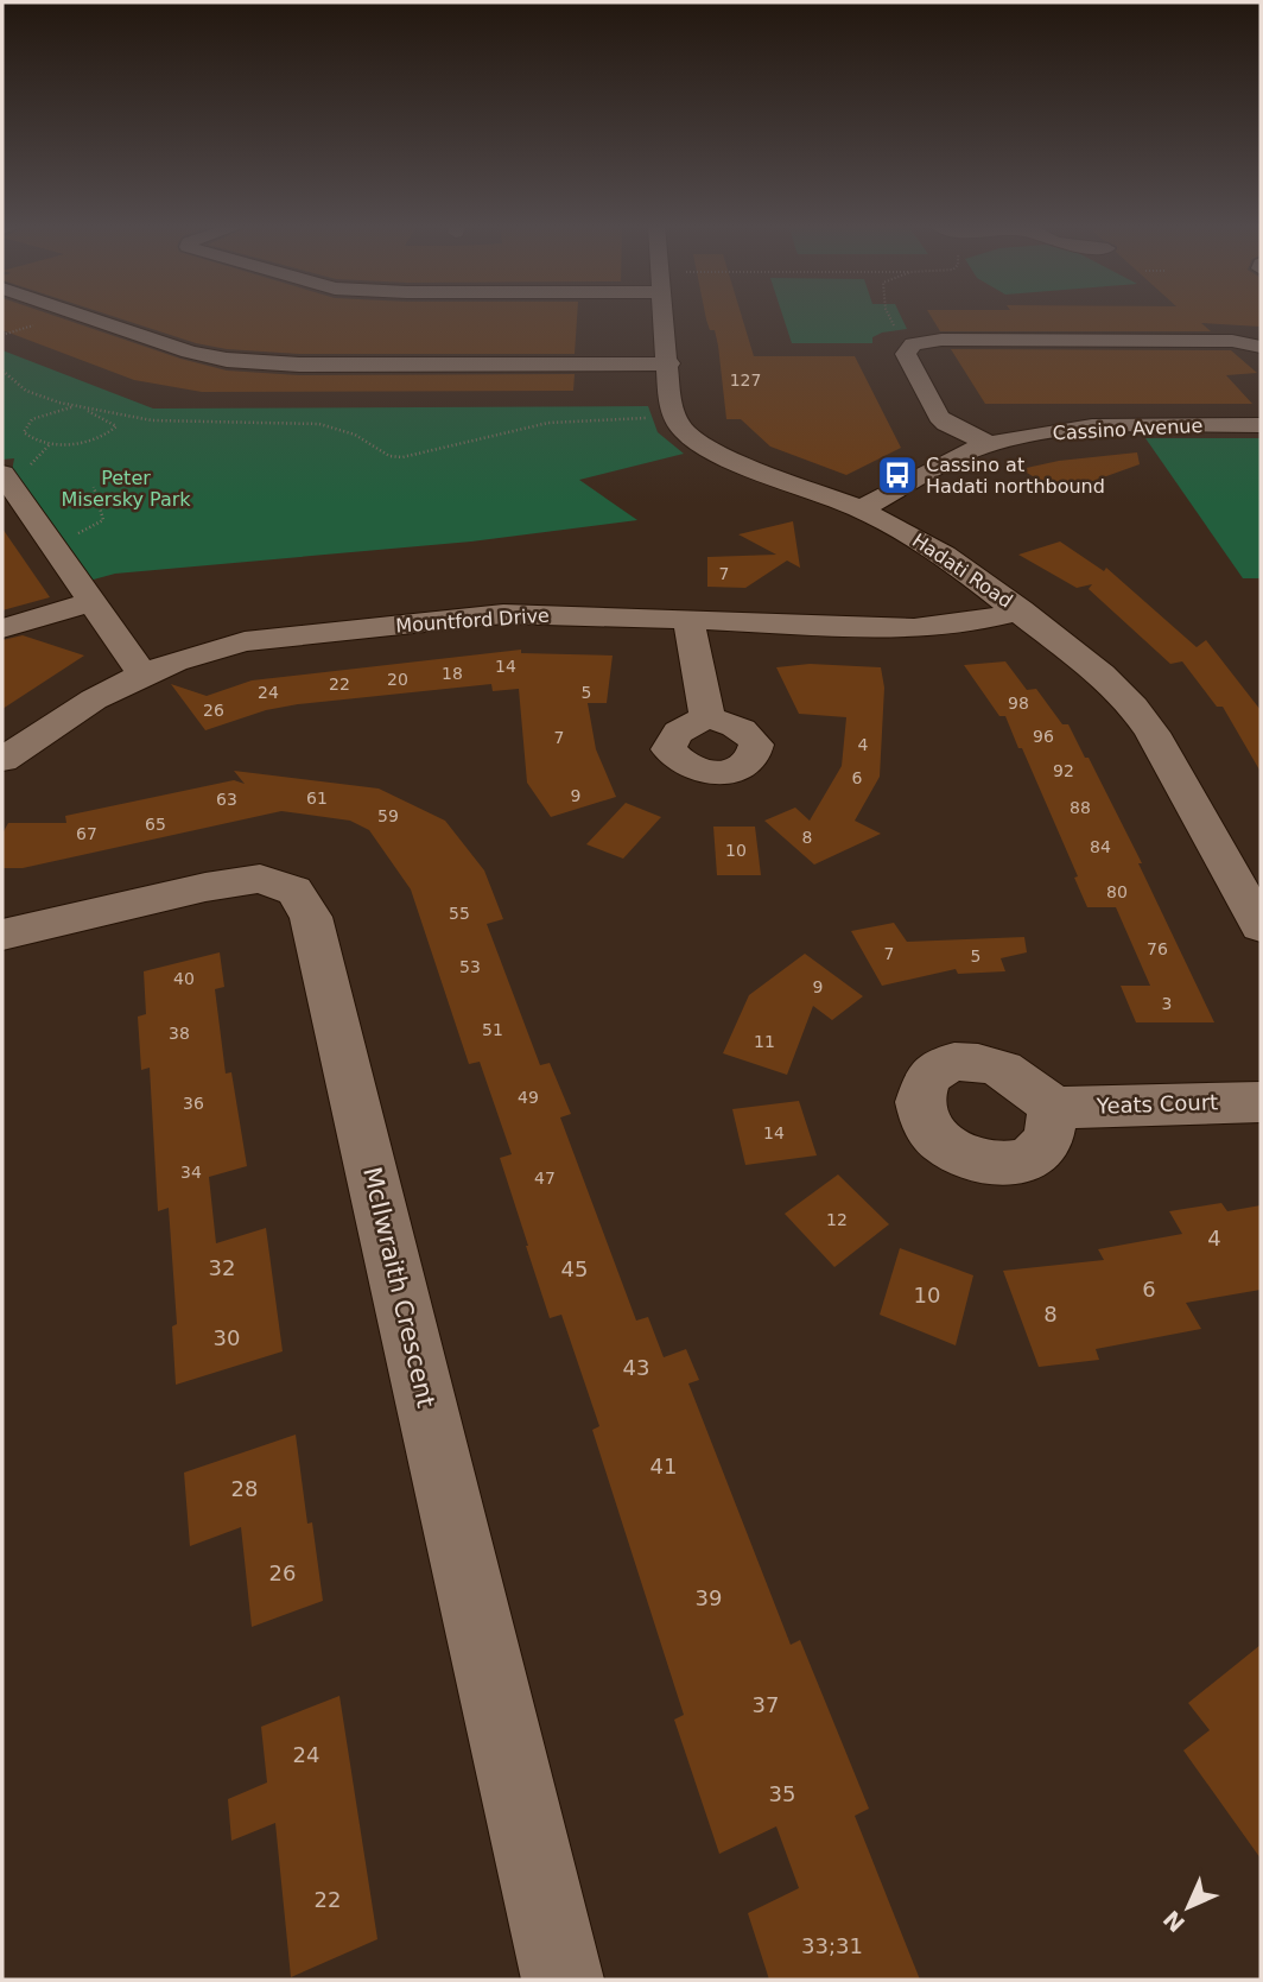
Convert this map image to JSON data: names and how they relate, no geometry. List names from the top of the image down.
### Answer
{
  "streets": {
    "street": [
      "Cassino Avenue",
      "Hadati Road",
      "Mountford Drive",
      "Yeats Court",
      "McIlwraith Crescent"
    ]
  },
  "crossings": [
    ["Cassino Avenue", "Hadati Road"],
    ["Hadati Road", "Mountford Drive"]
  ],
  "parks": ["Peter Misersky Park"],
  "places": {
    "bus stop": ["Cassino at Hadati northbound"]
  },
  "house_numbers": [
    "127",
    "7",
    "14",
    "18",
    "20",
    "22",
    "24",
    "5",
    "98",
    "26",
    "96",
    "7",
    "4",
    "92",
    "6",
    "9",
    "61",
    "63",
    "88",
    "59",
    "65",
    "67",
    "8",
    "84",
    "10",
    "80",
    "55",
    "76",
    "7",
    "5",
    "53",
    "40",
    "9",
    "3",
    "51",
    "38",
    "11",
    "49",
    "36",
    "14",
    "34",
    "47",
    "12",
    "4",
    "32",
    "45",
    "6",
    "10",
    "8",
    "30",
    "43",
    "41",
    "28",
    "26",
    "39",
    "37",
    "24",
    "35",
    "22",
    "33;31"
  ],
  "north": "bottom left"
}
